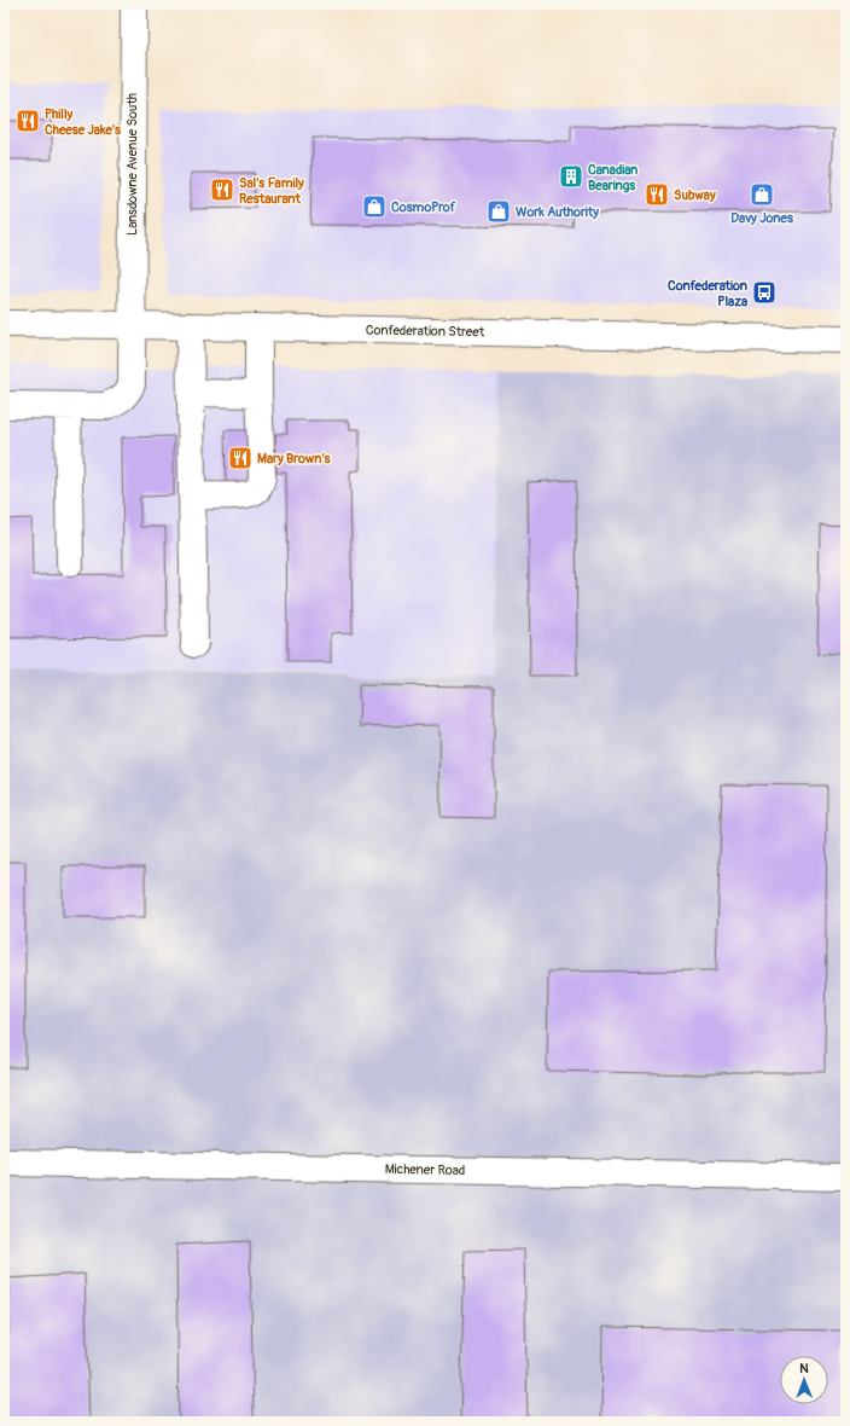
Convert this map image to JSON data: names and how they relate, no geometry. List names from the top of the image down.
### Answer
{
  "streets": {
    "street": ["Lansdowne Avenue South", "Confederation Street", "Michener Road"]
  },
  "crossings": [
    ["Lansdowne Avenue South", "Confederation Street"]
  ],
  "places": {
    "restaurant": [
      "Philly Cheese Jake's",
      "Sal's Family Restaurant",
      "Subway",
      "Mary Brown's"
    ],
    "building": ["Canadian Bearings"],
    "shop": ["Davy Jones", "CosmoProf", "Work Authority"],
    "bus stop": ["Confederation Plaza"]
  },
  "north": "top"
}
